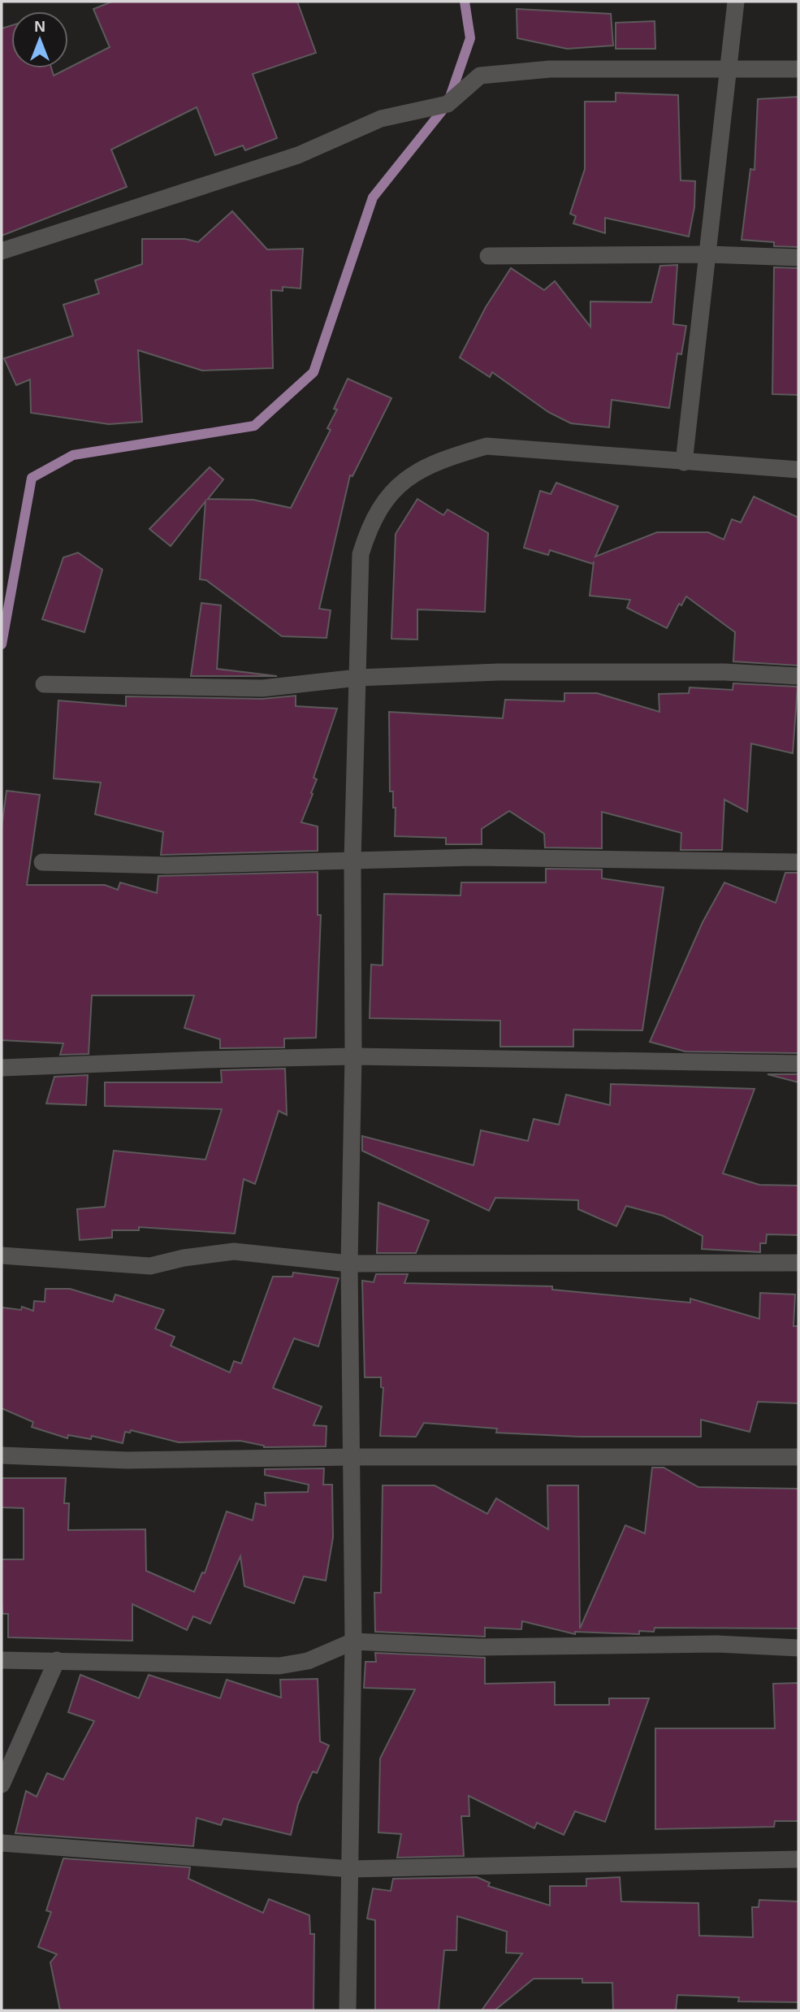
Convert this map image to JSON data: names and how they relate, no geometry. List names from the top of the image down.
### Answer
{
  "north": "top"
}
